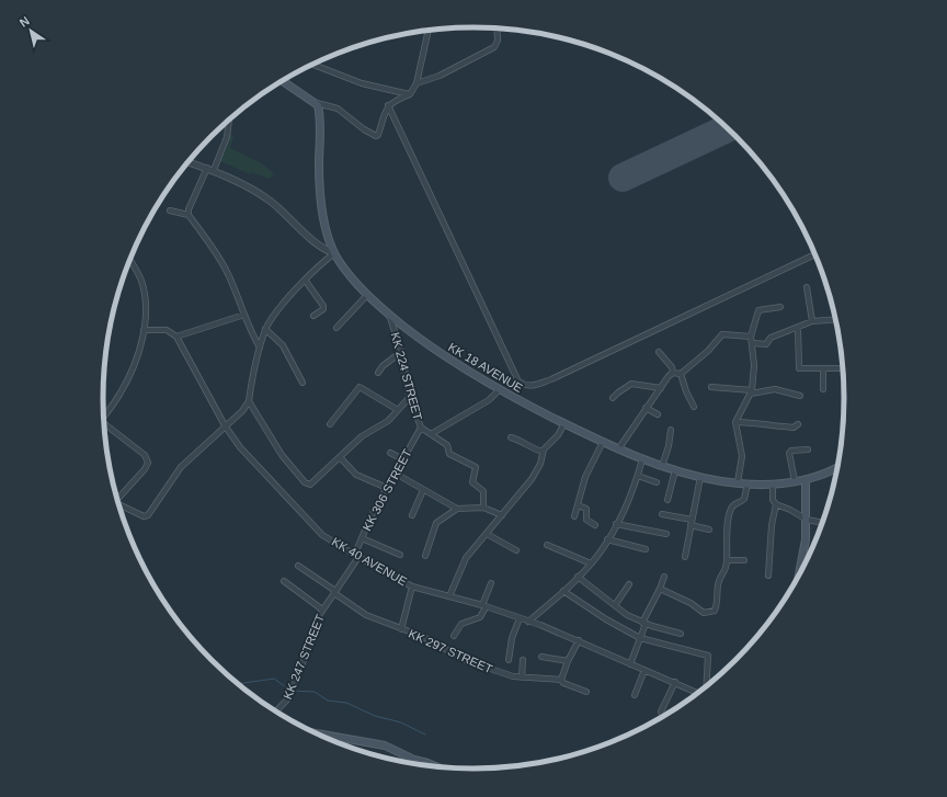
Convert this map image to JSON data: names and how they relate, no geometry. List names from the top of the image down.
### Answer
{
  "streets": {
    "main road": ["KK 18 AVENUE"],
    "street": [
      "KK 224 STREET",
      "KK 306 STREET",
      "KK 40 AVENUE",
      "KK 297 STREET",
      "KK 247 STREET"
    ]
  },
  "crossings": [
    ["KK 18 AVENUE", "KK 224 STREET"],
    ["KK 224 STREET", "KK 306 STREET"],
    ["KK 306 STREET", "KK 40 AVENUE"],
    ["KK 306 STREET", "KK 297 STREET"],
    ["KK 306 STREET", "KK 247 STREET"],
    ["KK 297 STREET", "KK 247 STREET"]
  ],
  "north": "top left"
}
